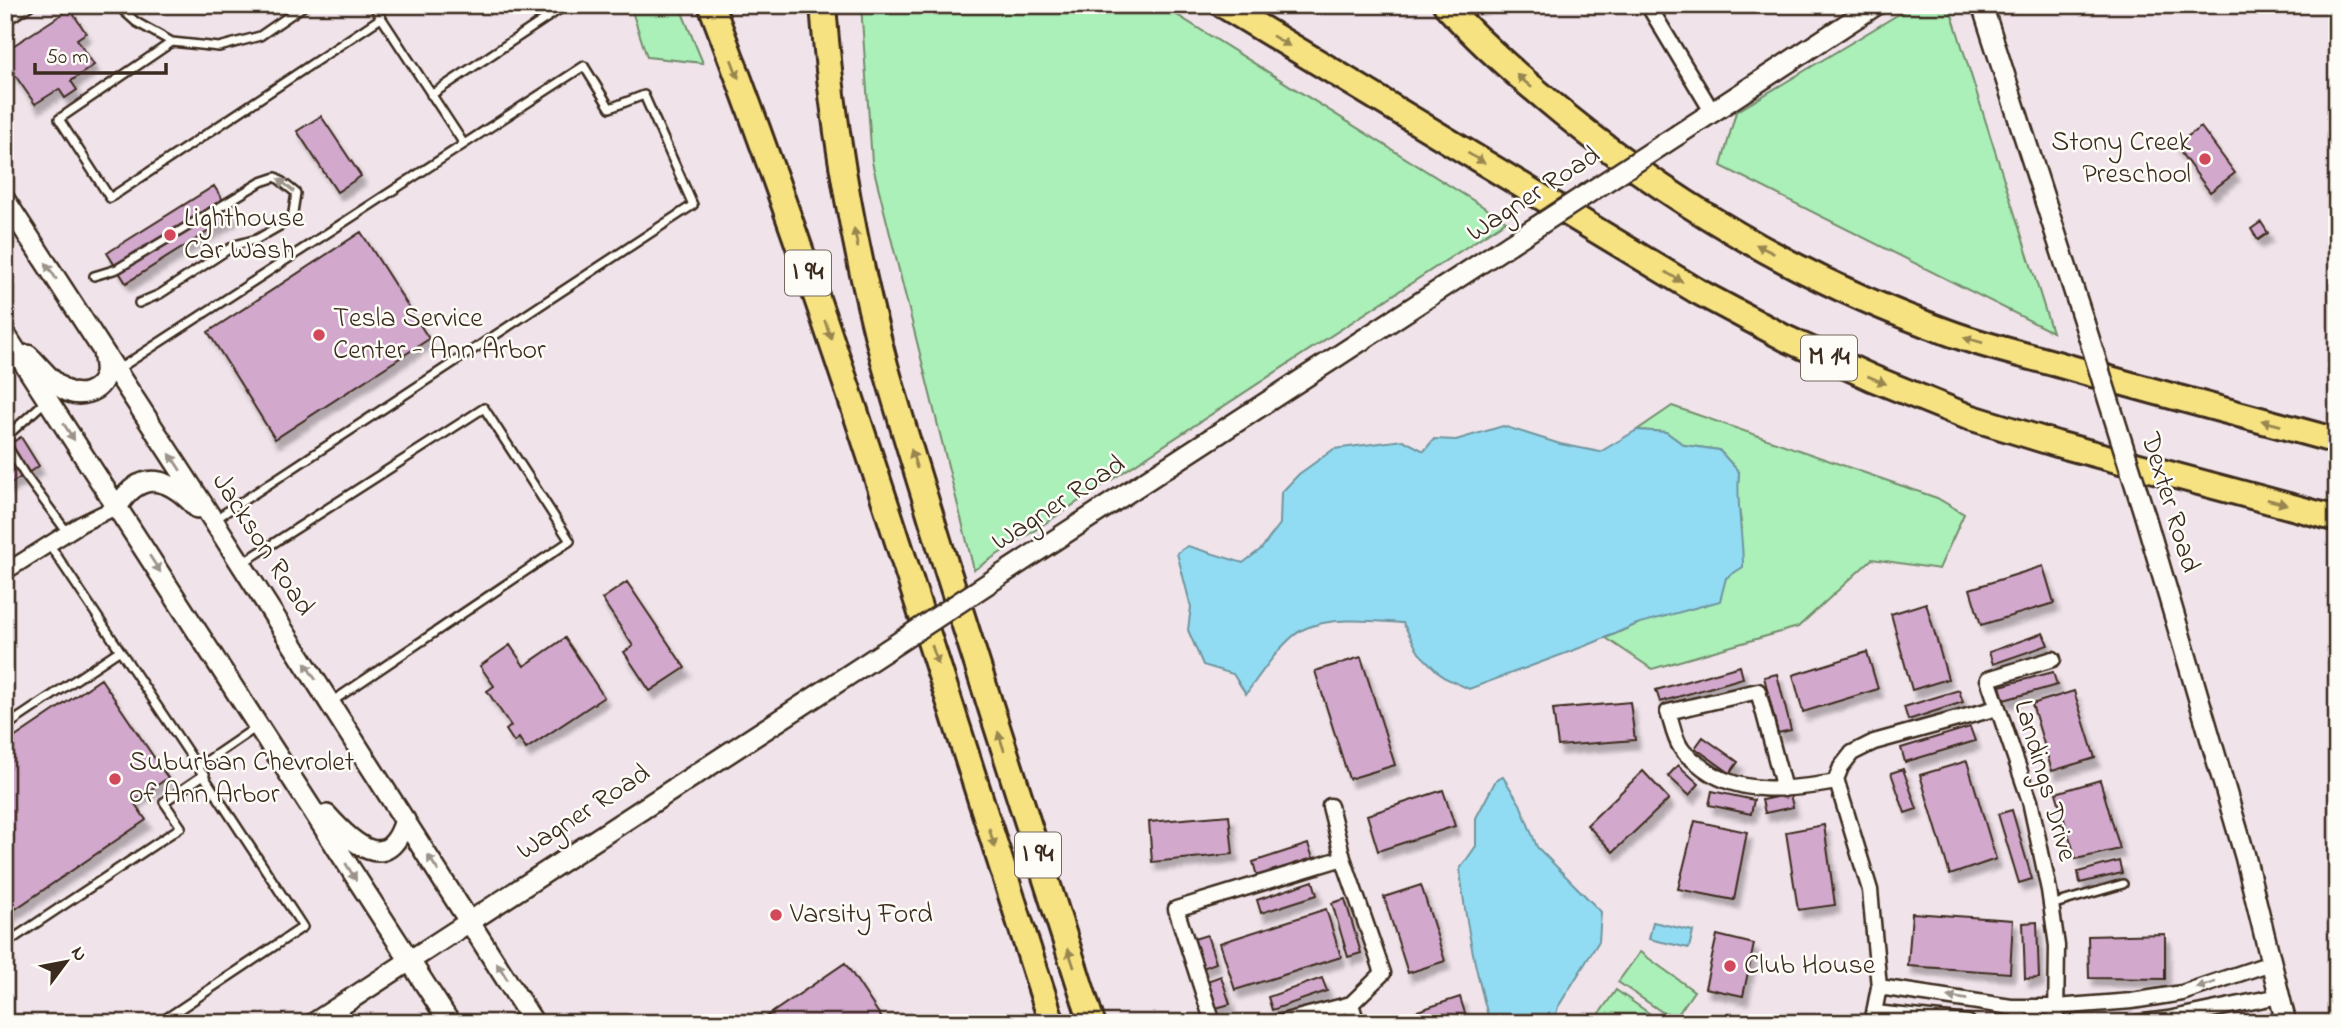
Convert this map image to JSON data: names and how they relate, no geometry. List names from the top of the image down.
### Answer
{
  "streets": {
    "highway": ["I 94", "M 14"],
    "main road": ["Wagner Road", "Dexter Road", "Jackson Road"],
    "street": ["Landings Drive"]
  },
  "crossings": [
    ["Wagner Road", "Jackson Road"]
  ],
  "places": [
    "Stony Creek Preschool",
    "Lighthouse Car Wash",
    "Tesla Service Center - Ann Arbor",
    "Suburban Chevrolet of Ann Arbor",
    "Varsity Ford",
    "Club House"
  ],
  "scale_bar": "50 m",
  "north": "top right"
}
